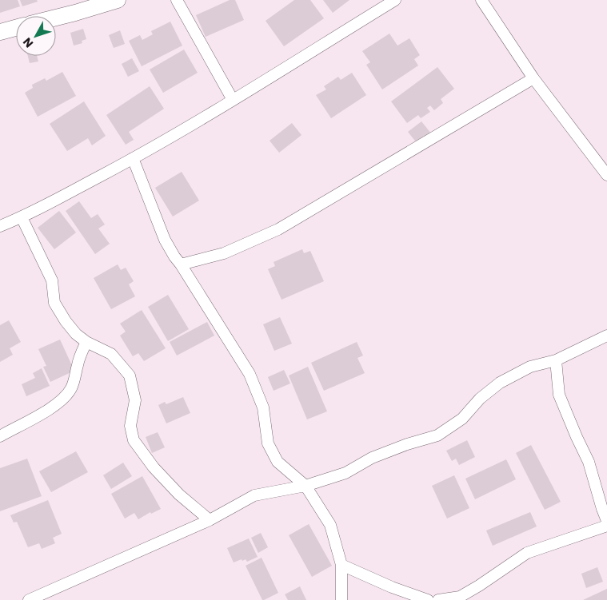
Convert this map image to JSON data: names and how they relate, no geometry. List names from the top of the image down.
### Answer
{
  "north": "bottom left"
}
